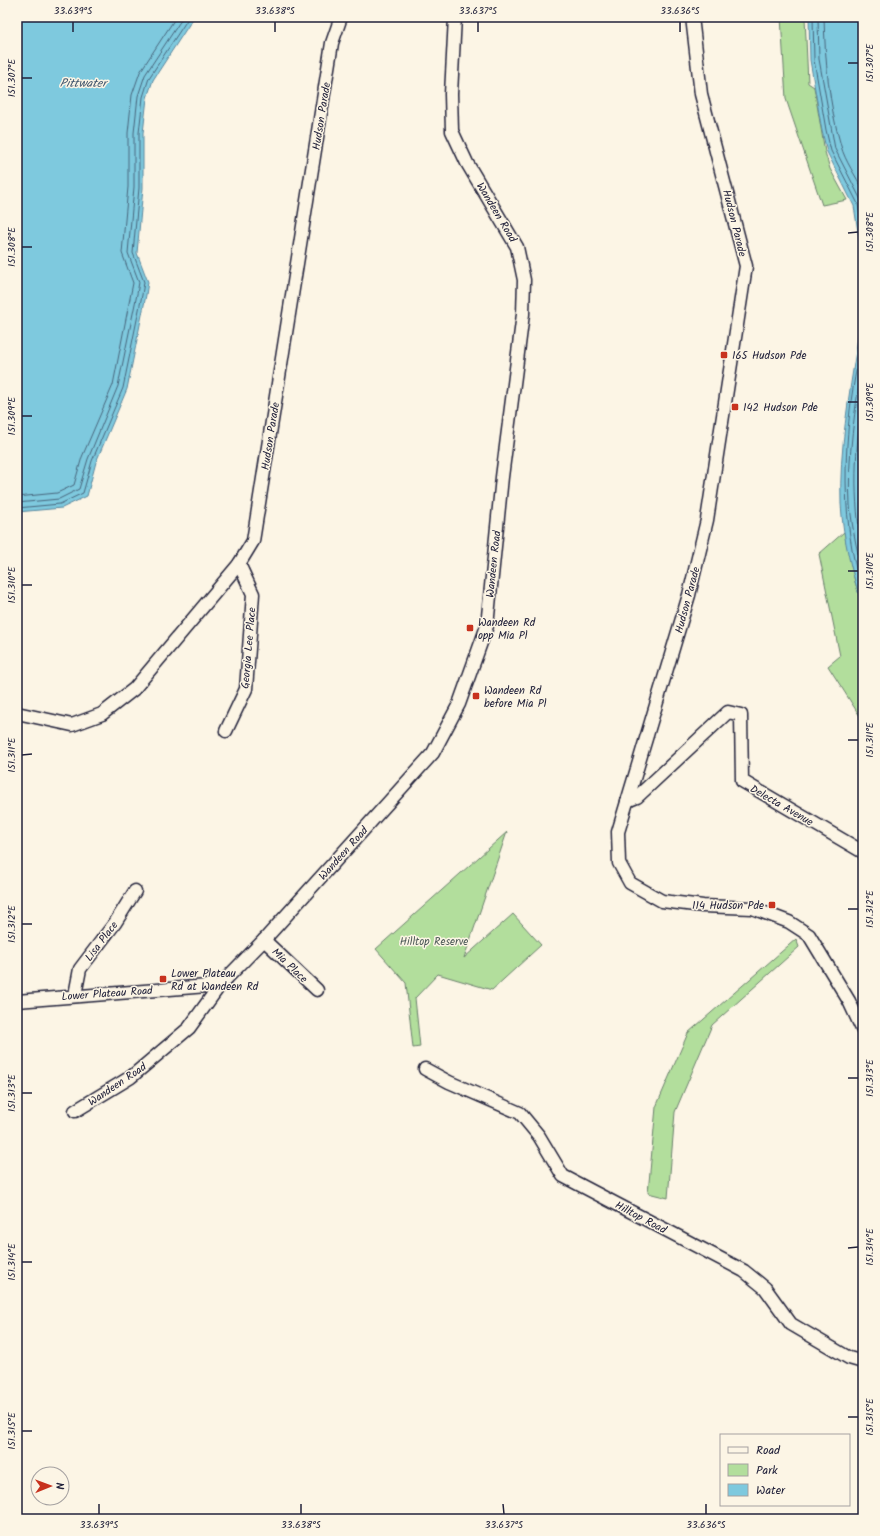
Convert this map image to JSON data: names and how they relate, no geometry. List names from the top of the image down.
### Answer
{
  "streets": {
    "street": [
      "Hudson Parade",
      "Wandeen Road",
      "Georgia Lee Place",
      "Delecta Avenue",
      "Lisa Place",
      "Mia Place",
      "Lower Plateau Road",
      "Hilltop Road"
    ]
  },
  "crossings": [
    ["Hudson Parade", "Georgia Lee Place"],
    ["Hudson Parade", "Delecta Avenue"],
    ["Wandeen Road", "Mia Place"],
    ["Wandeen Road", "Lower Plateau Road"],
    ["Lisa Place", "Lower Plateau Road"]
  ],
  "water": ["Pittwater"],
  "parks": ["Hilltop Reserve"],
  "places": {
    "transit": [
      "165 Hudson Pde",
      "142 Hudson Pde",
      "Wandeen Rd opp Mia Pl",
      "Wandeen Rd before Mia Pl",
      "114 Hudson Pde",
      "Lower Plateau Rd at Wandeen Rd"
    ]
  },
  "legend": ["Road", "Park", "Water"],
  "north": "right",
  "coordinates": [
    "33.639°S",
    "33.638°S",
    "33.637°S",
    "33.636°S",
    "151.307°E",
    "151.308°E",
    "151.309°E",
    "151.310°E",
    "151.311°E",
    "151.312°E",
    "151.313°E",
    "151.314°E",
    "151.315°E"
  ]
}
